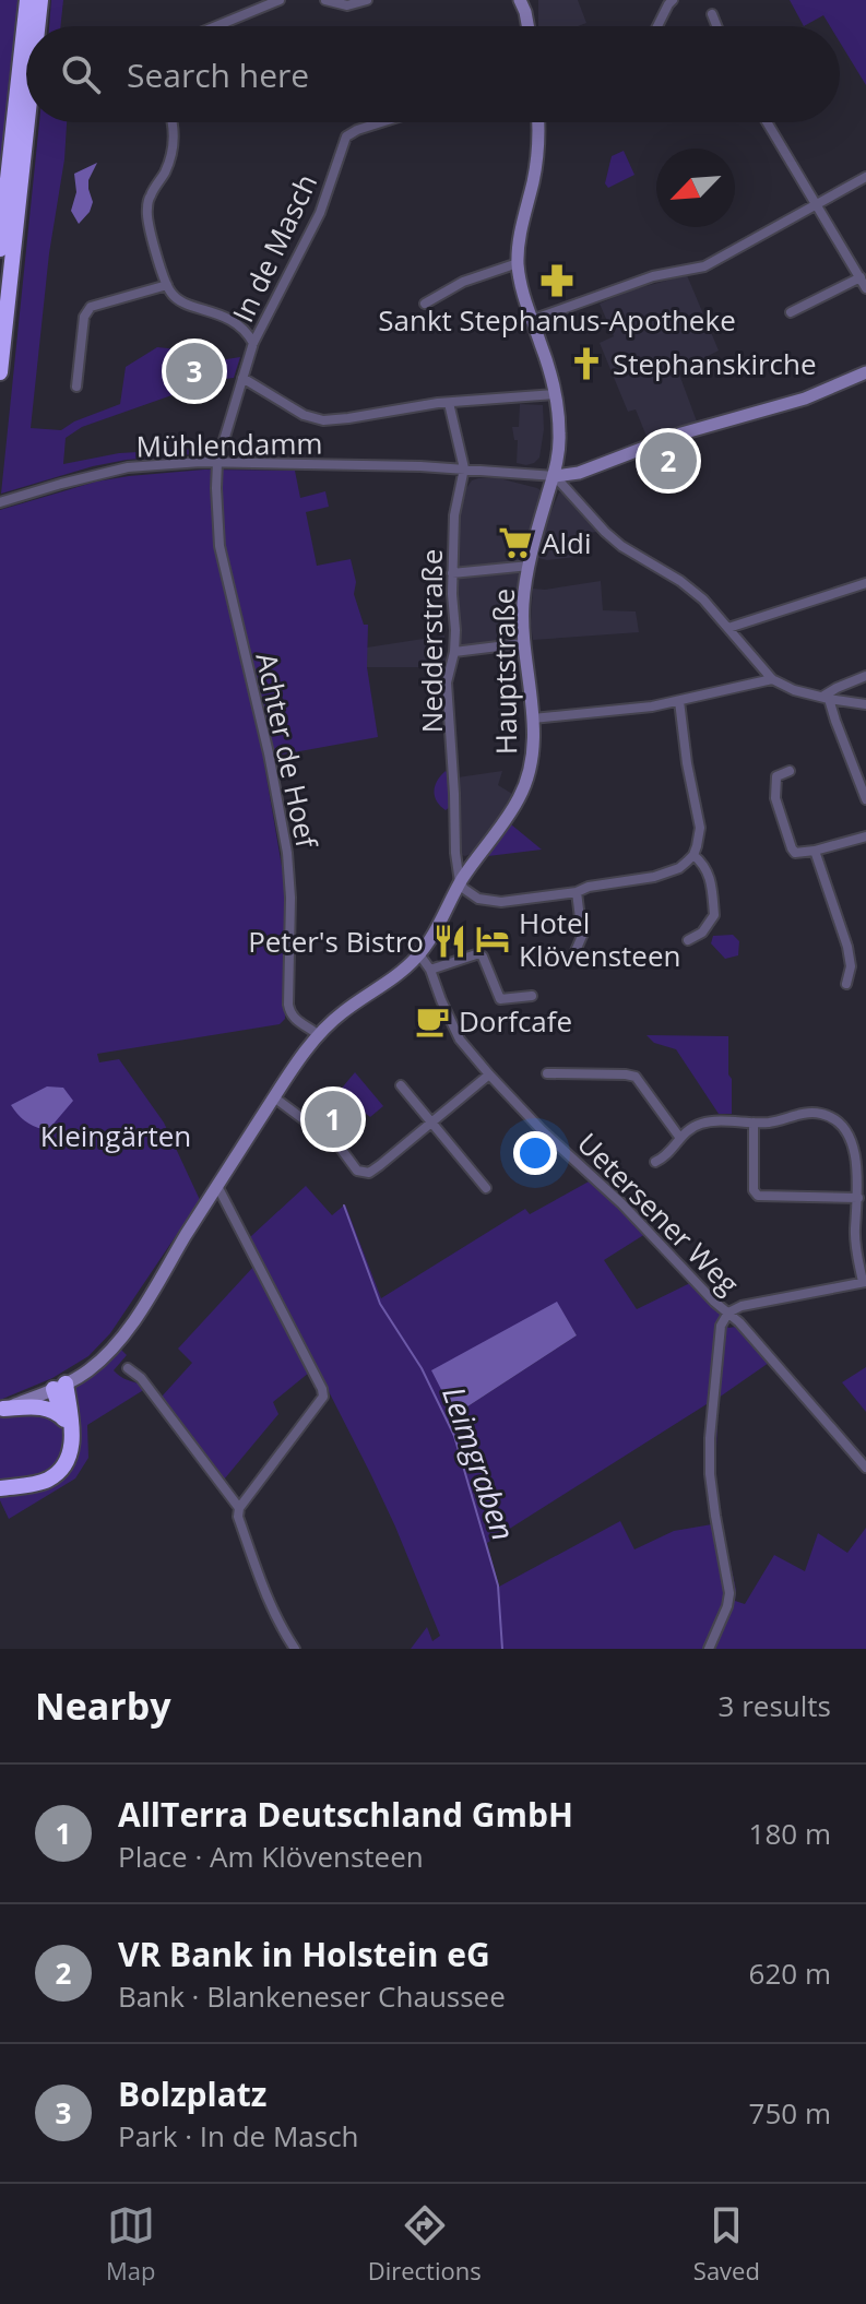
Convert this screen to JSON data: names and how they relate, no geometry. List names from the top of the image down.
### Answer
{
  "streets": {
    "main road": ["Hauptstraße"],
    "street": [
      "In de Masch",
      "Mühlendamm",
      "Nedderstraße",
      "Achter de Hoef",
      "Uetersener Weg"
    ]
  },
  "crossings": [
    ["In de Masch", "Mühlendamm"],
    ["In de Masch", "Achter de Hoef"],
    ["Mühlendamm", "Nedderstraße"],
    ["Mühlendamm", "Hauptstraße"],
    ["Mühlendamm", "Achter de Hoef"],
    ["Nedderstraße", "Hauptstraße"],
    ["Hauptstraße", "Achter de Hoef"],
    ["Hauptstraße", "Uetersener Weg"]
  ],
  "water": ["Leimgraben"],
  "parks": ["Kleingärten"],
  "places": {
    "pharmacy": ["Sankt Stephanus-Apotheke"],
    "church": ["Stephanskirche"],
    "supermarket": ["Aldi"],
    "hotel": ["Hotel Klövensteen"],
    "restaurant": ["Peter's Bistro"],
    "cafe": ["Dorfcafe"]
  },
  "north": "bottom left",
  "page": {
    "search": "Search here",
    "pins": ["3", "2", "1"],
    "heading": ["Nearby", "3 results"],
    "list": [
      {
        "mark": "1",
        "name": "AllTerra Deutschland GmbH",
        "note": "Place · Am Klövensteen",
        "value": "180 m"
      },
      {
        "mark": "2",
        "name": "VR Bank in Holstein eG",
        "note": "Bank · Blankeneser Chaussee",
        "value": "620 m"
      },
      {
        "mark": "3",
        "name": "Bolzplatz",
        "note": "Park · In de Masch",
        "value": "750 m"
      }
    ],
    "nav": ["Map", "Directions", "Saved"]
  }
}
